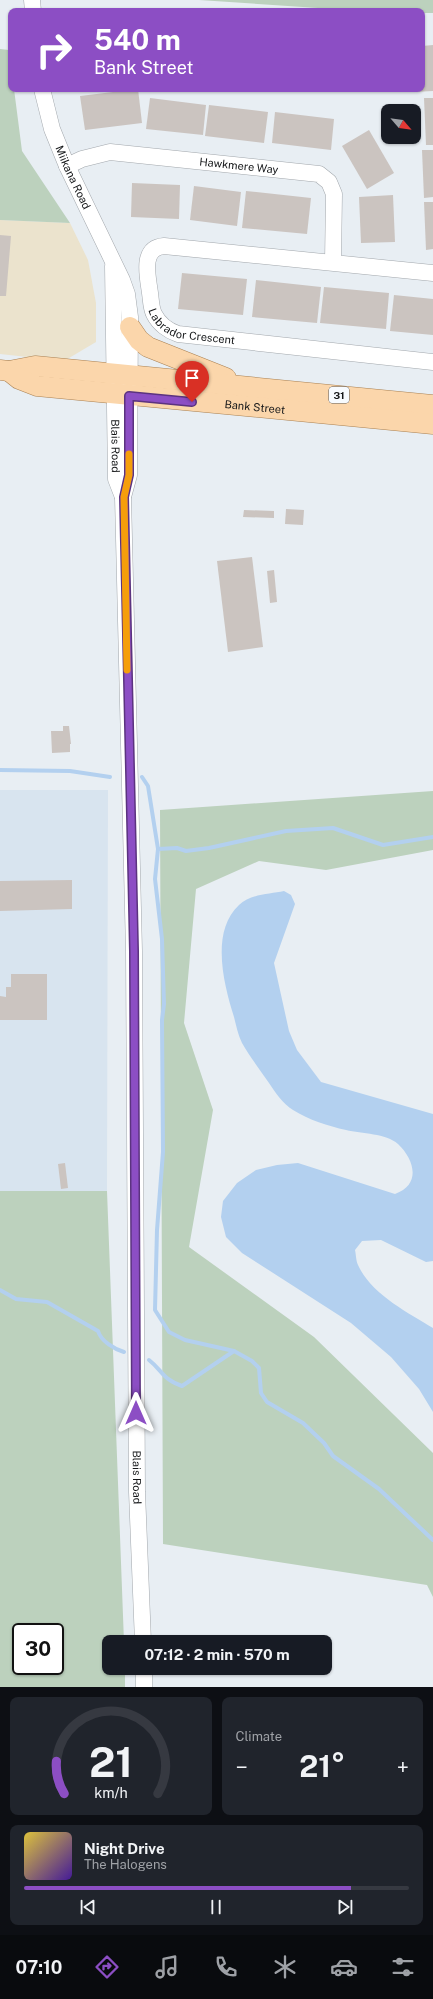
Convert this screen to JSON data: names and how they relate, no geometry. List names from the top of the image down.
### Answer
{
  "streets": {
    "main road": ["31", "Bank Street"],
    "street": [
      "Hawkmere Way",
      "Miikana Road",
      "Labrador Crescent",
      "Blais Road"
    ]
  },
  "crossings": [
    ["Hawkmere Way", "Miikana Road"],
    ["Hawkmere Way", "Labrador Crescent"],
    ["Miikana Road", "Bank Street"],
    ["Miikana Road", "Blais Road"],
    ["Bank Street", "Blais Road"]
  ],
  "north": "bottom right",
  "page": {
    "turn": ["540 m", "Bank Street"],
    "limit": "30",
    "trip": "07:12 · 2 min · 570 m",
    "tile": "Climate",
    "heat": ["−", "21°", "+"],
    "song": ["Night Drive", "The Halogens"],
    "tabs": "07:10",
    "gauge": ["21", "km/h"]
  }
}
